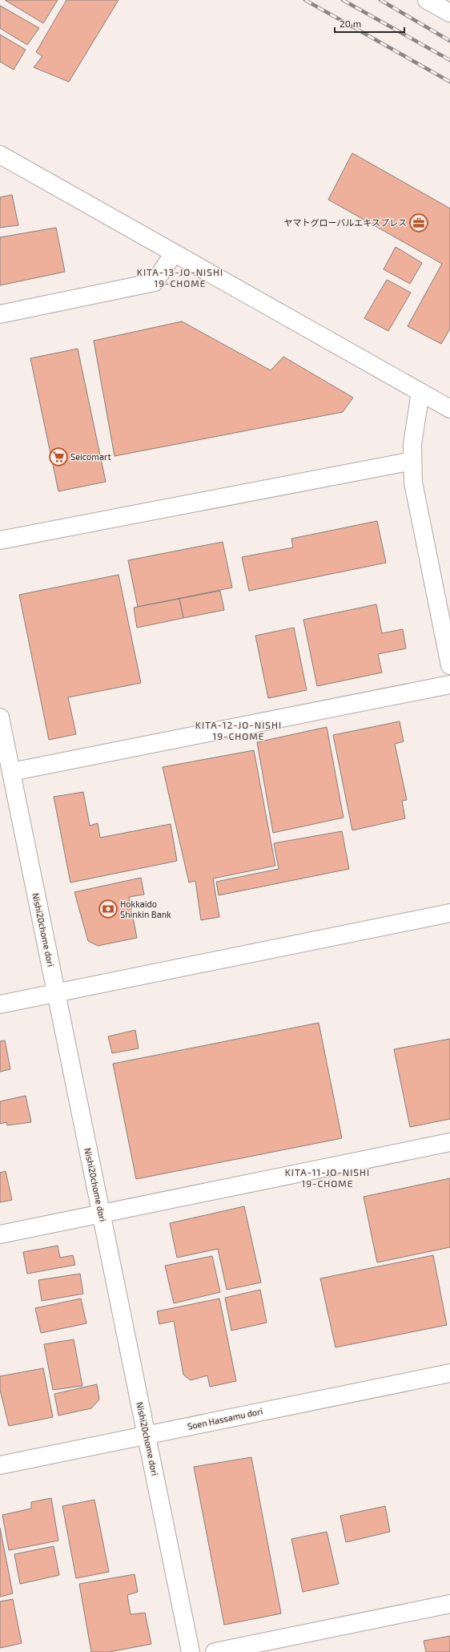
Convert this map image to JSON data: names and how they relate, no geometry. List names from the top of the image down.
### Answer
{
  "streets": {
    "street": ["Nishi20chome dori", "Soen Hassamu dori"]
  },
  "crossings": [
    ["Nishi20chome dori", "Soen Hassamu dori"]
  ],
  "districts": ["KITA-13-JO-NISHI 19-CHOME", "KITA-12-JO-NISHI 19-CHOME", "KITA-11-JO-NISHI 19-CHOME"],
  "places": {
    "office": ["ヤマトグローバルエキスプレス"],
    "supermarket": ["Seicomart"],
    "bank": ["Hokkaido Shinkin Bank"]
  },
  "scale_bar": "20 m"
}
